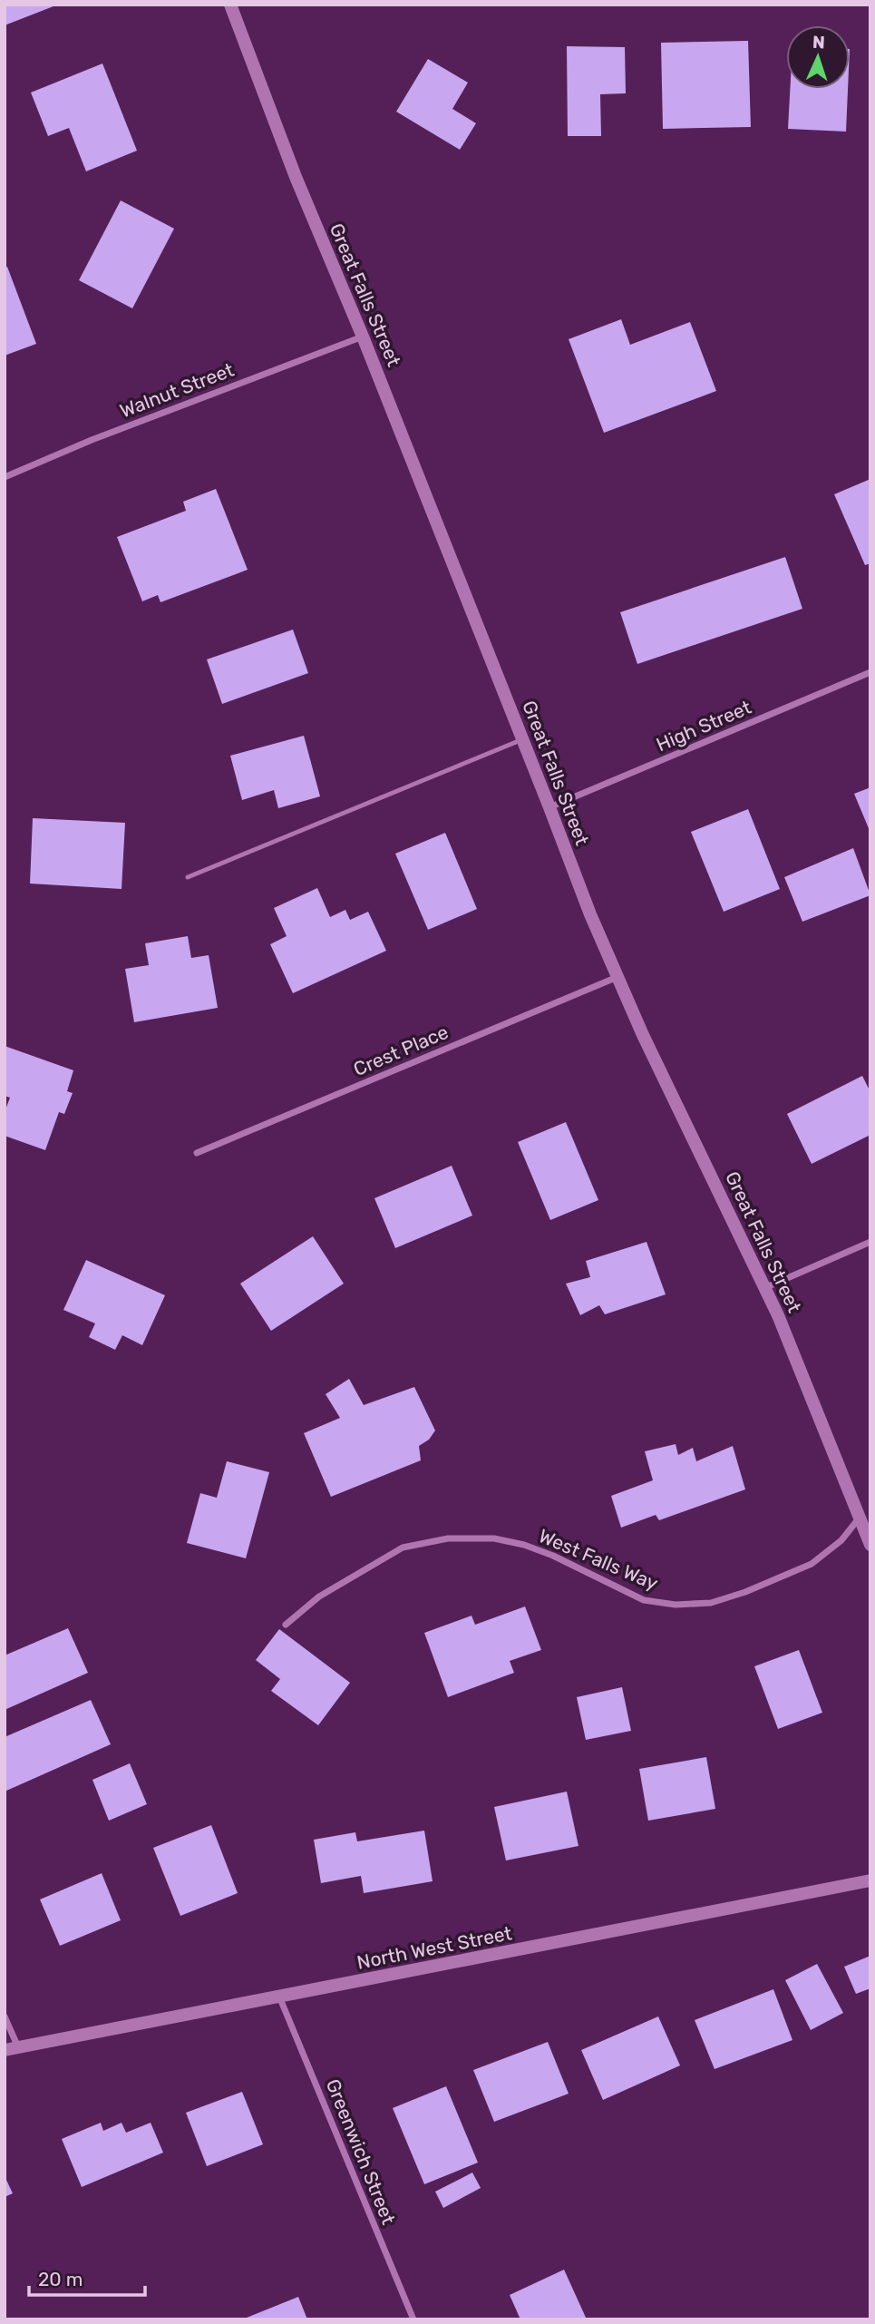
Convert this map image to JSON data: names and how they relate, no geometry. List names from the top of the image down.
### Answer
{
  "streets": {
    "main road": ["Great Falls Street", "North West Street"],
    "street": [
      "Walnut Street",
      "High Street",
      "Crest Place",
      "West Falls Way",
      "Greenwich Street"
    ]
  },
  "crossings": [
    ["Great Falls Street", "Walnut Street"],
    ["Great Falls Street", "High Street"],
    ["Great Falls Street", "Crest Place"],
    ["Great Falls Street", "West Falls Way"],
    ["North West Street", "Greenwich Street"]
  ],
  "scale_bar": "20 m",
  "north": "top"
}
